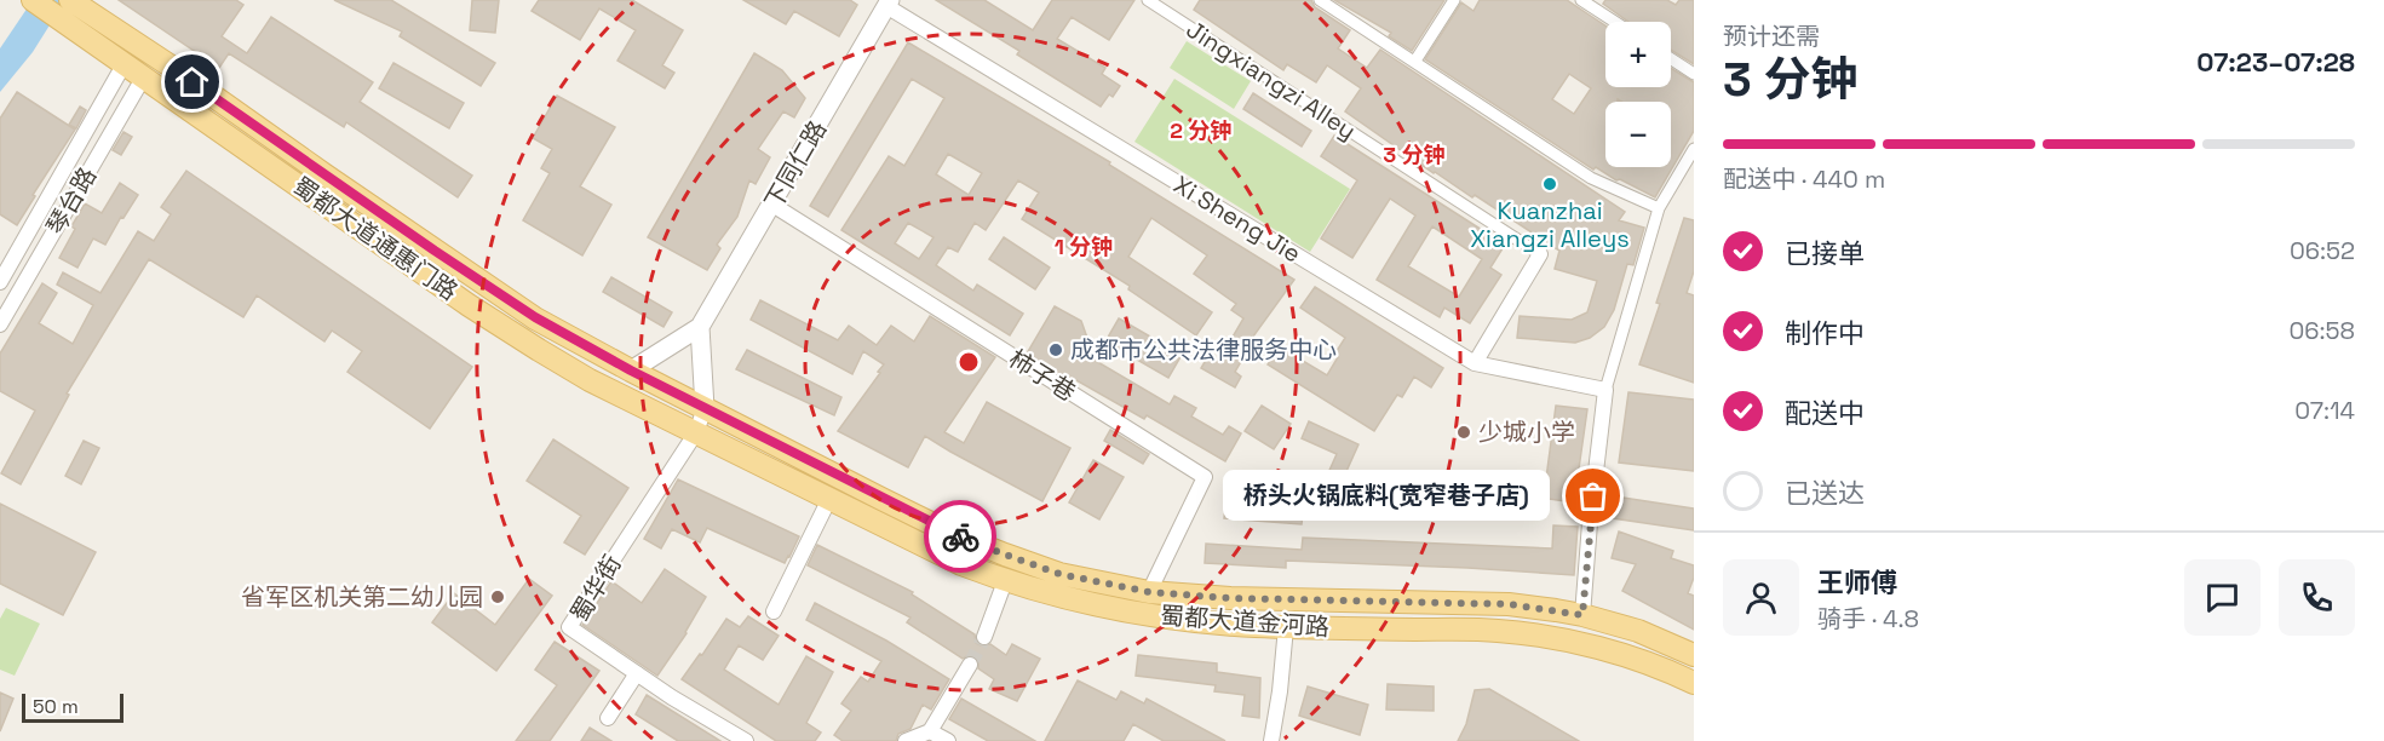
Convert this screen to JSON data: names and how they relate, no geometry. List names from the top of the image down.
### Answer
{
  "streets": {
    "main road": ["蜀都大道通惠门路", "蜀都大道金河路"],
    "street": [
      "Jingxiangzi Alley",
      "下同仁路",
      "琴台路",
      "Xi Sheng Jie",
      "柿子巷",
      "蜀华街"
    ]
  },
  "crossings": [
    ["下同仁路", "Xi Sheng Jie"],
    ["下同仁路", "蜀都大道通惠门路"],
    ["下同仁路", "柿子巷"],
    ["下同仁路", "蜀都大道金河路"],
    ["琴台路", "蜀都大道通惠门路"],
    ["蜀都大道通惠门路", "蜀华街"],
    ["蜀都大道通惠门路", "蜀都大道金河路"],
    ["柿子巷", "蜀都大道金河路"],
    ["蜀华街", "蜀都大道金河路"]
  ],
  "places": [
    "Kuanzhai Xiangzi Alleys",
    "成都市公共法律服务中心",
    "少城小学",
    "桥头火锅底料(宽窄巷子店)",
    "省军区机关第二幼儿园"
  ],
  "scale_bar": "50 m",
  "page": {
    "heading": ["3 分钟", "预计还需", "07:23–07:28"],
    "panel": ["王师傅", "骑手 · 4.8"],
    "map_buttons": ["+", "−"],
    "bar": "配送中 · 440 m",
    "list": [
      ["已接单", "06:52"],
      ["制作中", "06:58"],
      ["配送中", "07:14"],
      "已送达"
    ],
    "bubble": "桥头火锅底料(宽窄巷子店)",
    "scale": "50 m"
  },
  "rings": ["2 分钟", "3 分钟", "1 分钟"]
}
